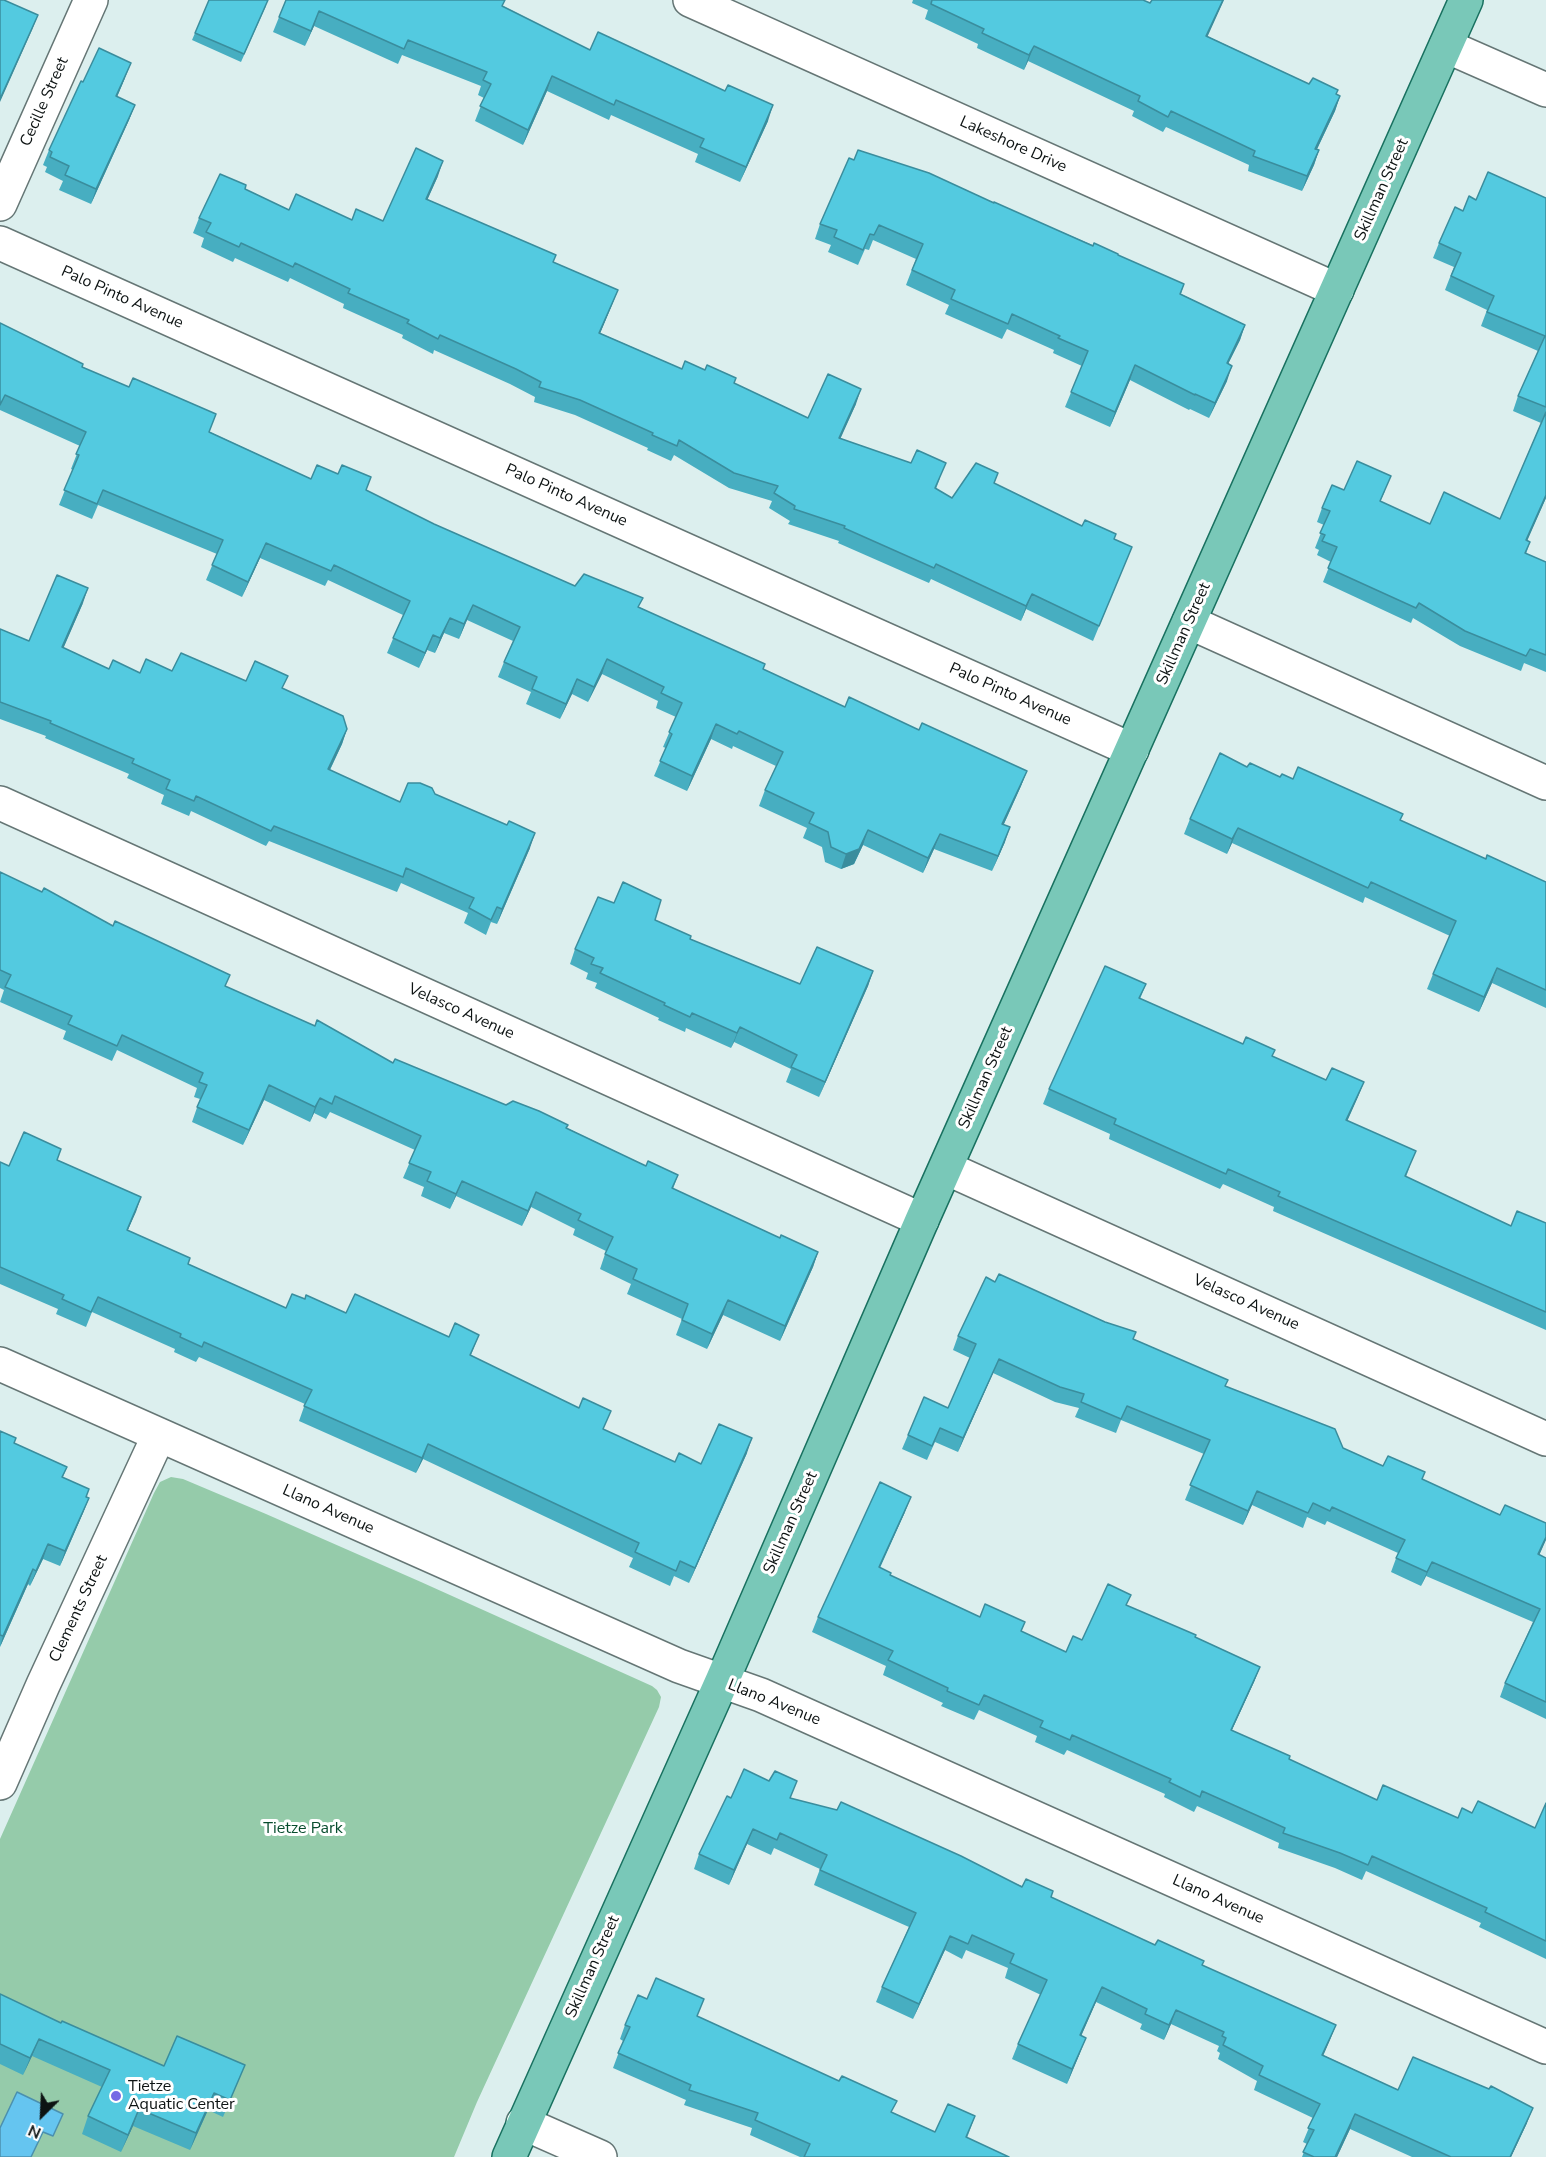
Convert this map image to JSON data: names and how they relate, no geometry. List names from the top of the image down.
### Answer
{
  "streets": {
    "main road": ["Skillman Street"],
    "street": [
      "Cecille Street",
      "Lakeshore Drive",
      "Palo Pinto Avenue",
      "Velasco Avenue",
      "Llano Avenue",
      "Clements Street"
    ]
  },
  "crossings": [
    ["Lakeshore Drive", "Skillman Street"],
    ["Skillman Street", "Palo Pinto Avenue"],
    ["Skillman Street", "Velasco Avenue"],
    ["Skillman Street", "Llano Avenue"],
    ["Llano Avenue", "Clements Street"]
  ],
  "parks": ["Tietze Park"],
  "places": ["Tietze Aquatic Center"],
  "north": "bottom left"
}
